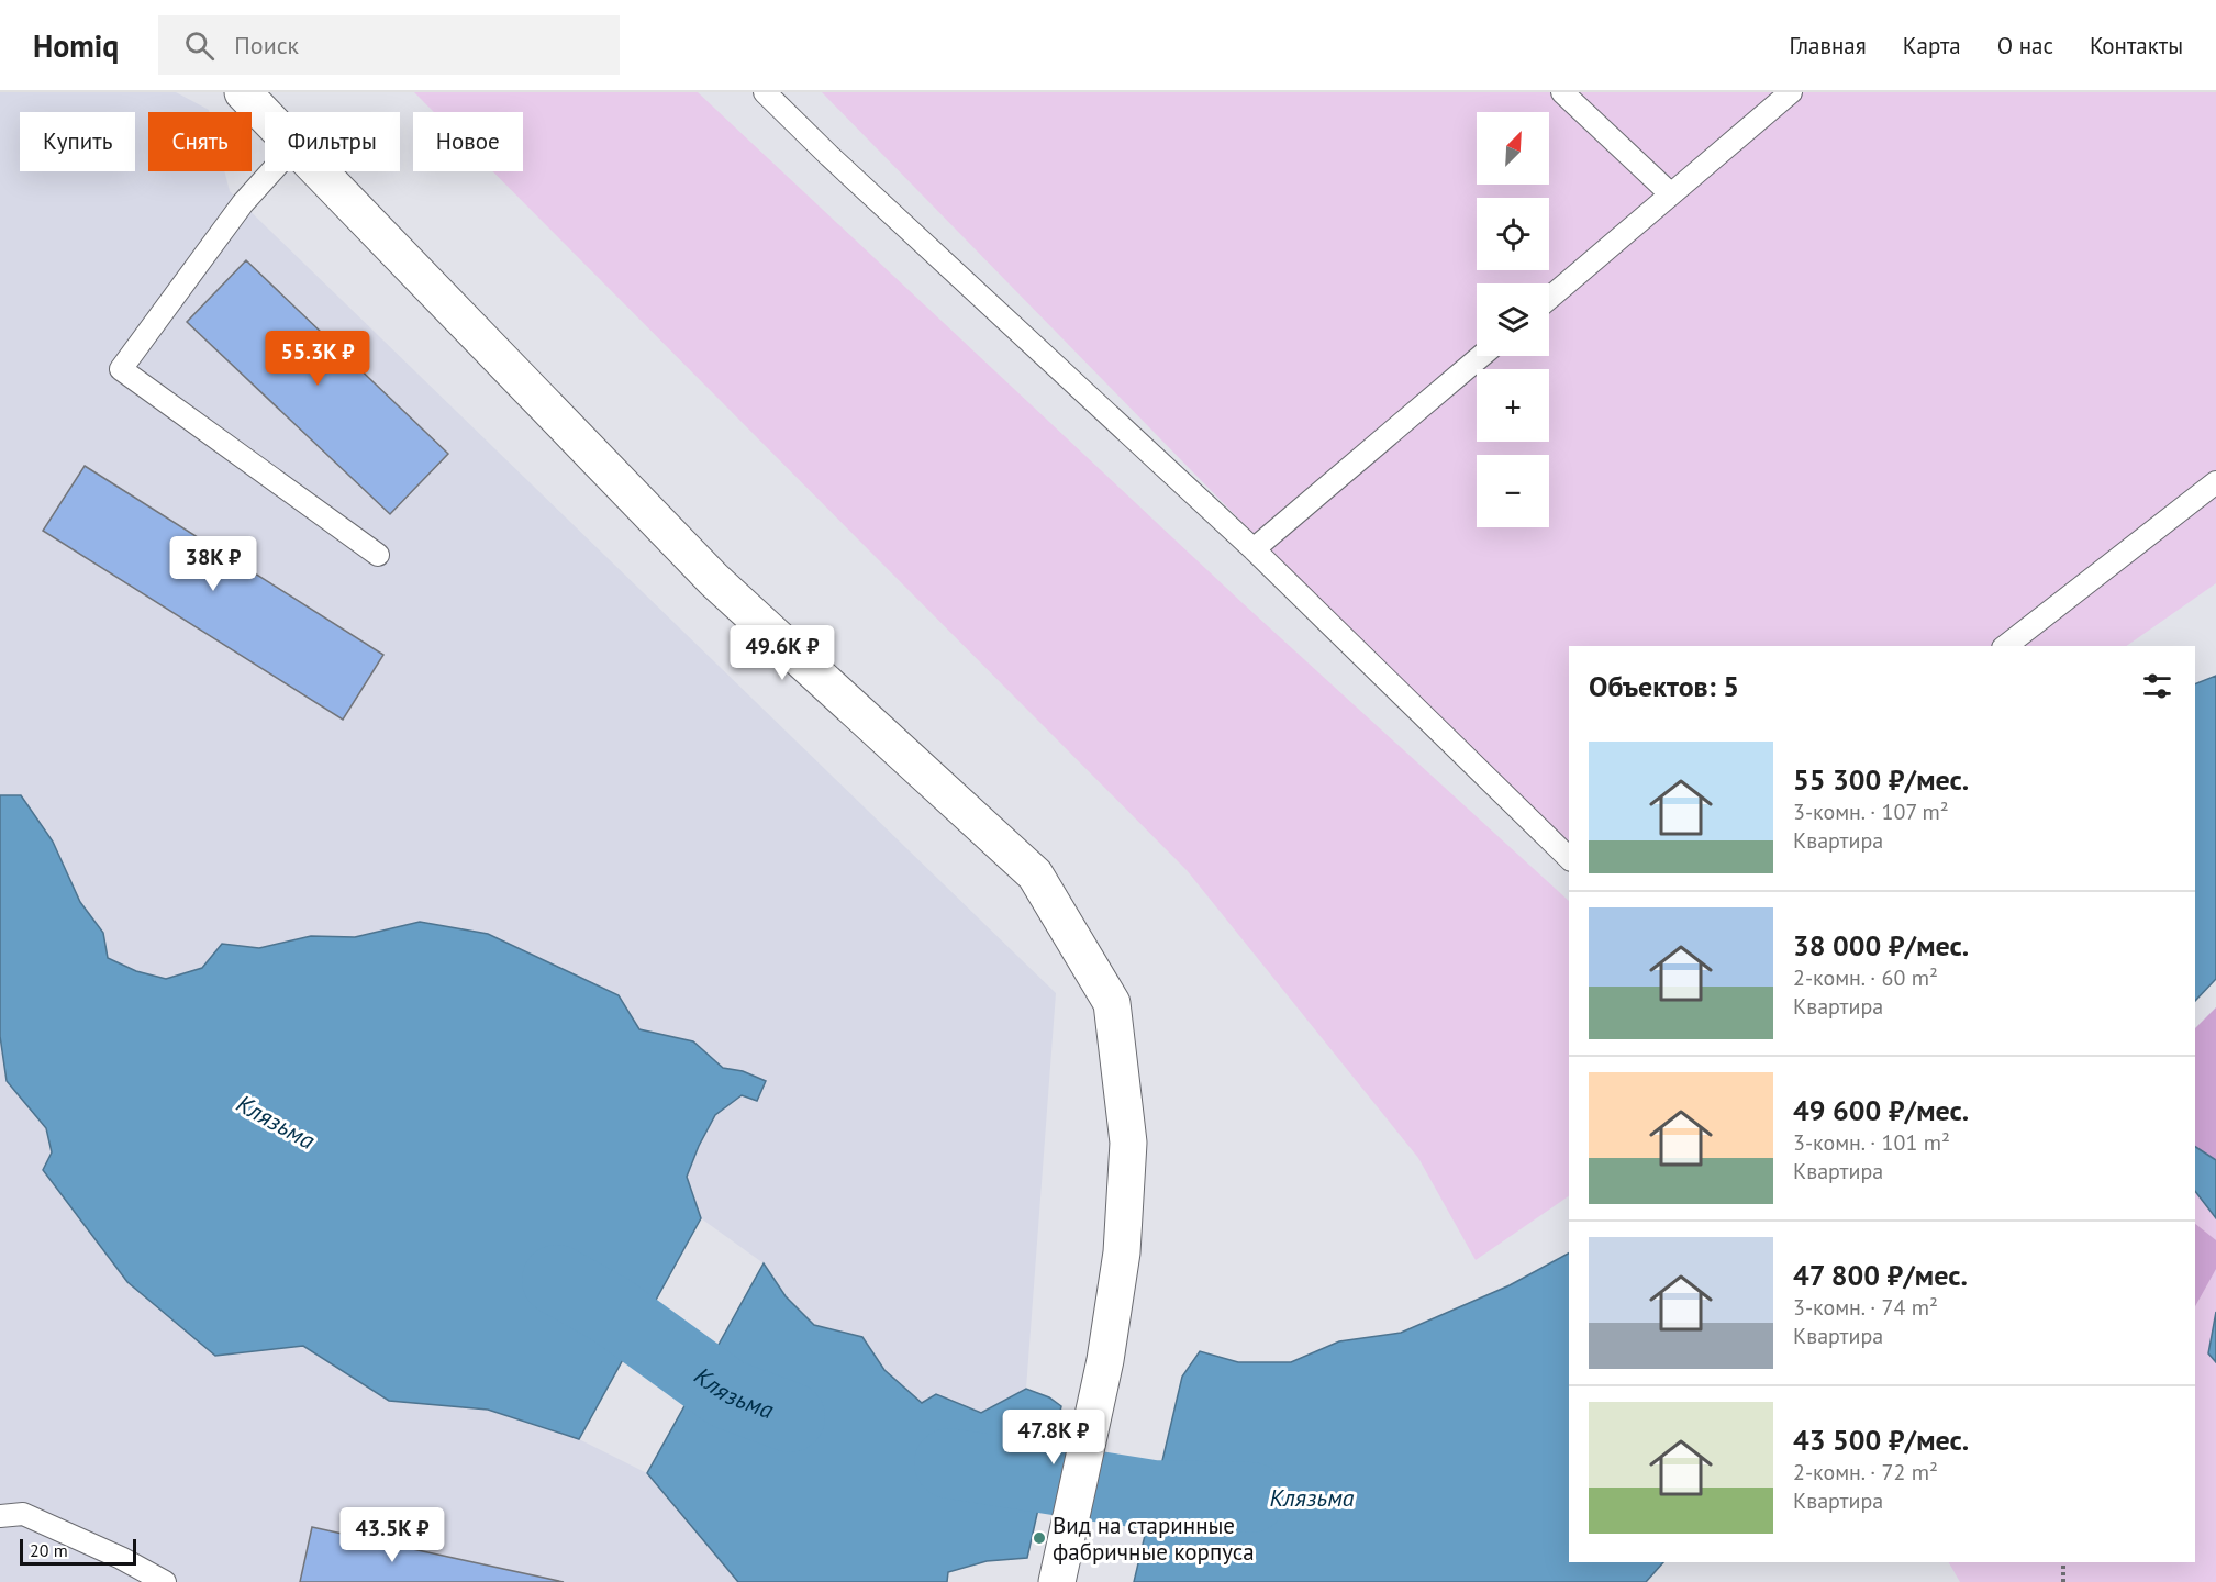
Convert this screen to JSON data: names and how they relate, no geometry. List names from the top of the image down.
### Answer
{
  "water": ["Клязьма"],
  "places": ["Вид на старинные фабричные корпуса"],
  "scale_bar": "20 m",
  "north": "top right",
  "page": {
    "header": "Homiq",
    "search": "Поиск",
    "nav": [
      "Главная",
      "Карта",
      "О нас",
      "Контакты"
    ],
    "map_buttons": ["+", "−"],
    "chip": [
      "Купить",
      "Снять",
      "Фильтры",
      "Новое"
    ],
    "price": [
      "55.3K ₽",
      "38K ₽",
      "49.6K ₽",
      "47.8K ₽",
      "43.5K ₽"
    ],
    "heading": "Объектов: 5",
    "list": [
      {
        "name": "55 300 ₽/мес.",
        "note": "3-комн. · 107 m² · Квартира"
      },
      {
        "name": "38 000 ₽/мес.",
        "note": "2-комн. · 60 m² · Квартира"
      },
      {
        "name": "49 600 ₽/мес.",
        "note": "3-комн. · 101 m² · Квартира"
      },
      {
        "name": "47 800 ₽/мес.",
        "note": "3-комн. · 74 m² · Квартира"
      },
      {
        "name": "43 500 ₽/мес.",
        "note": "2-комн. · 72 m² · Квартира"
      }
    ],
    "scale": "20 m"
  }
}
